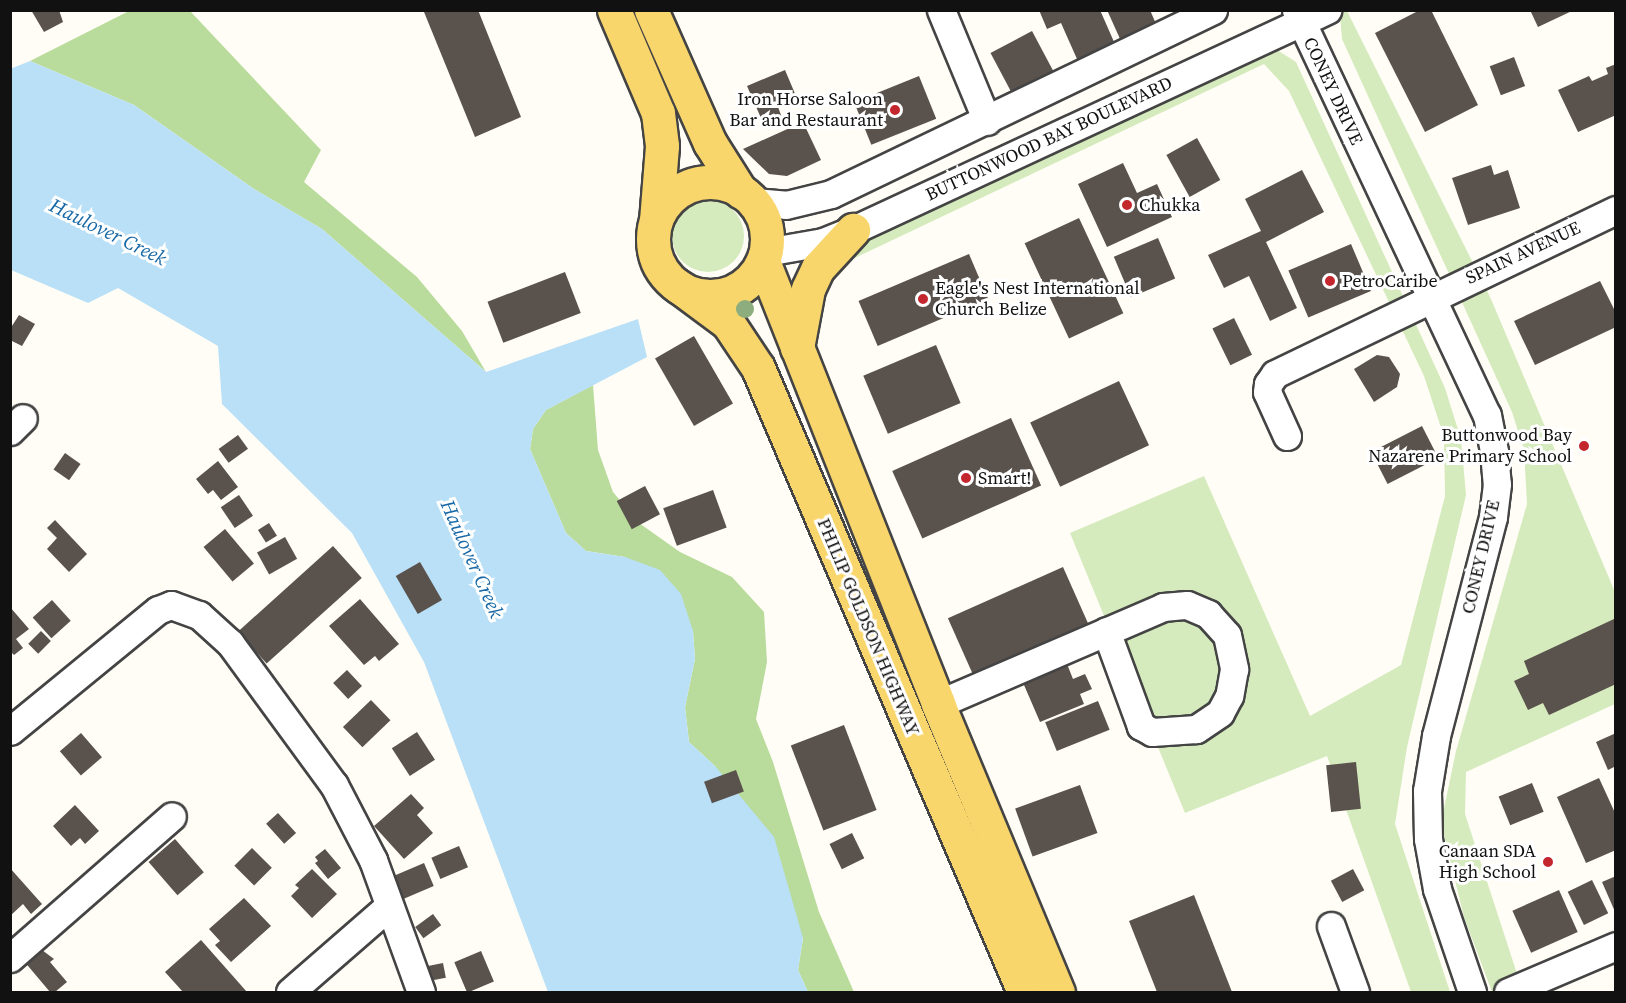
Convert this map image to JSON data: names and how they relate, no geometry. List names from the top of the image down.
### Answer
{
  "streets": {
    "main road": ["PHILIP GOLDSON HIGHWAY"],
    "street": ["CONEY DRIVE", "BUTTONWOOD BAY BOULEVARD", "SPAIN AVENUE"]
  },
  "crossings": [
    ["CONEY DRIVE", "BUTTONWOOD BAY BOULEVARD"],
    ["CONEY DRIVE", "SPAIN AVENUE"],
    ["BUTTONWOOD BAY BOULEVARD", "PHILIP GOLDSON HIGHWAY"]
  ],
  "water": ["Haulover Creek"],
  "places": [
    "Iron Horse Saloon Bar and Restaurant",
    "Chukka",
    "PetroCaribe",
    "Eagle's Nest International Church Belize",
    "Buttonwood Bay Nazarene Primary School",
    "Smart!",
    "Canaan SDA High School"
  ]
}
